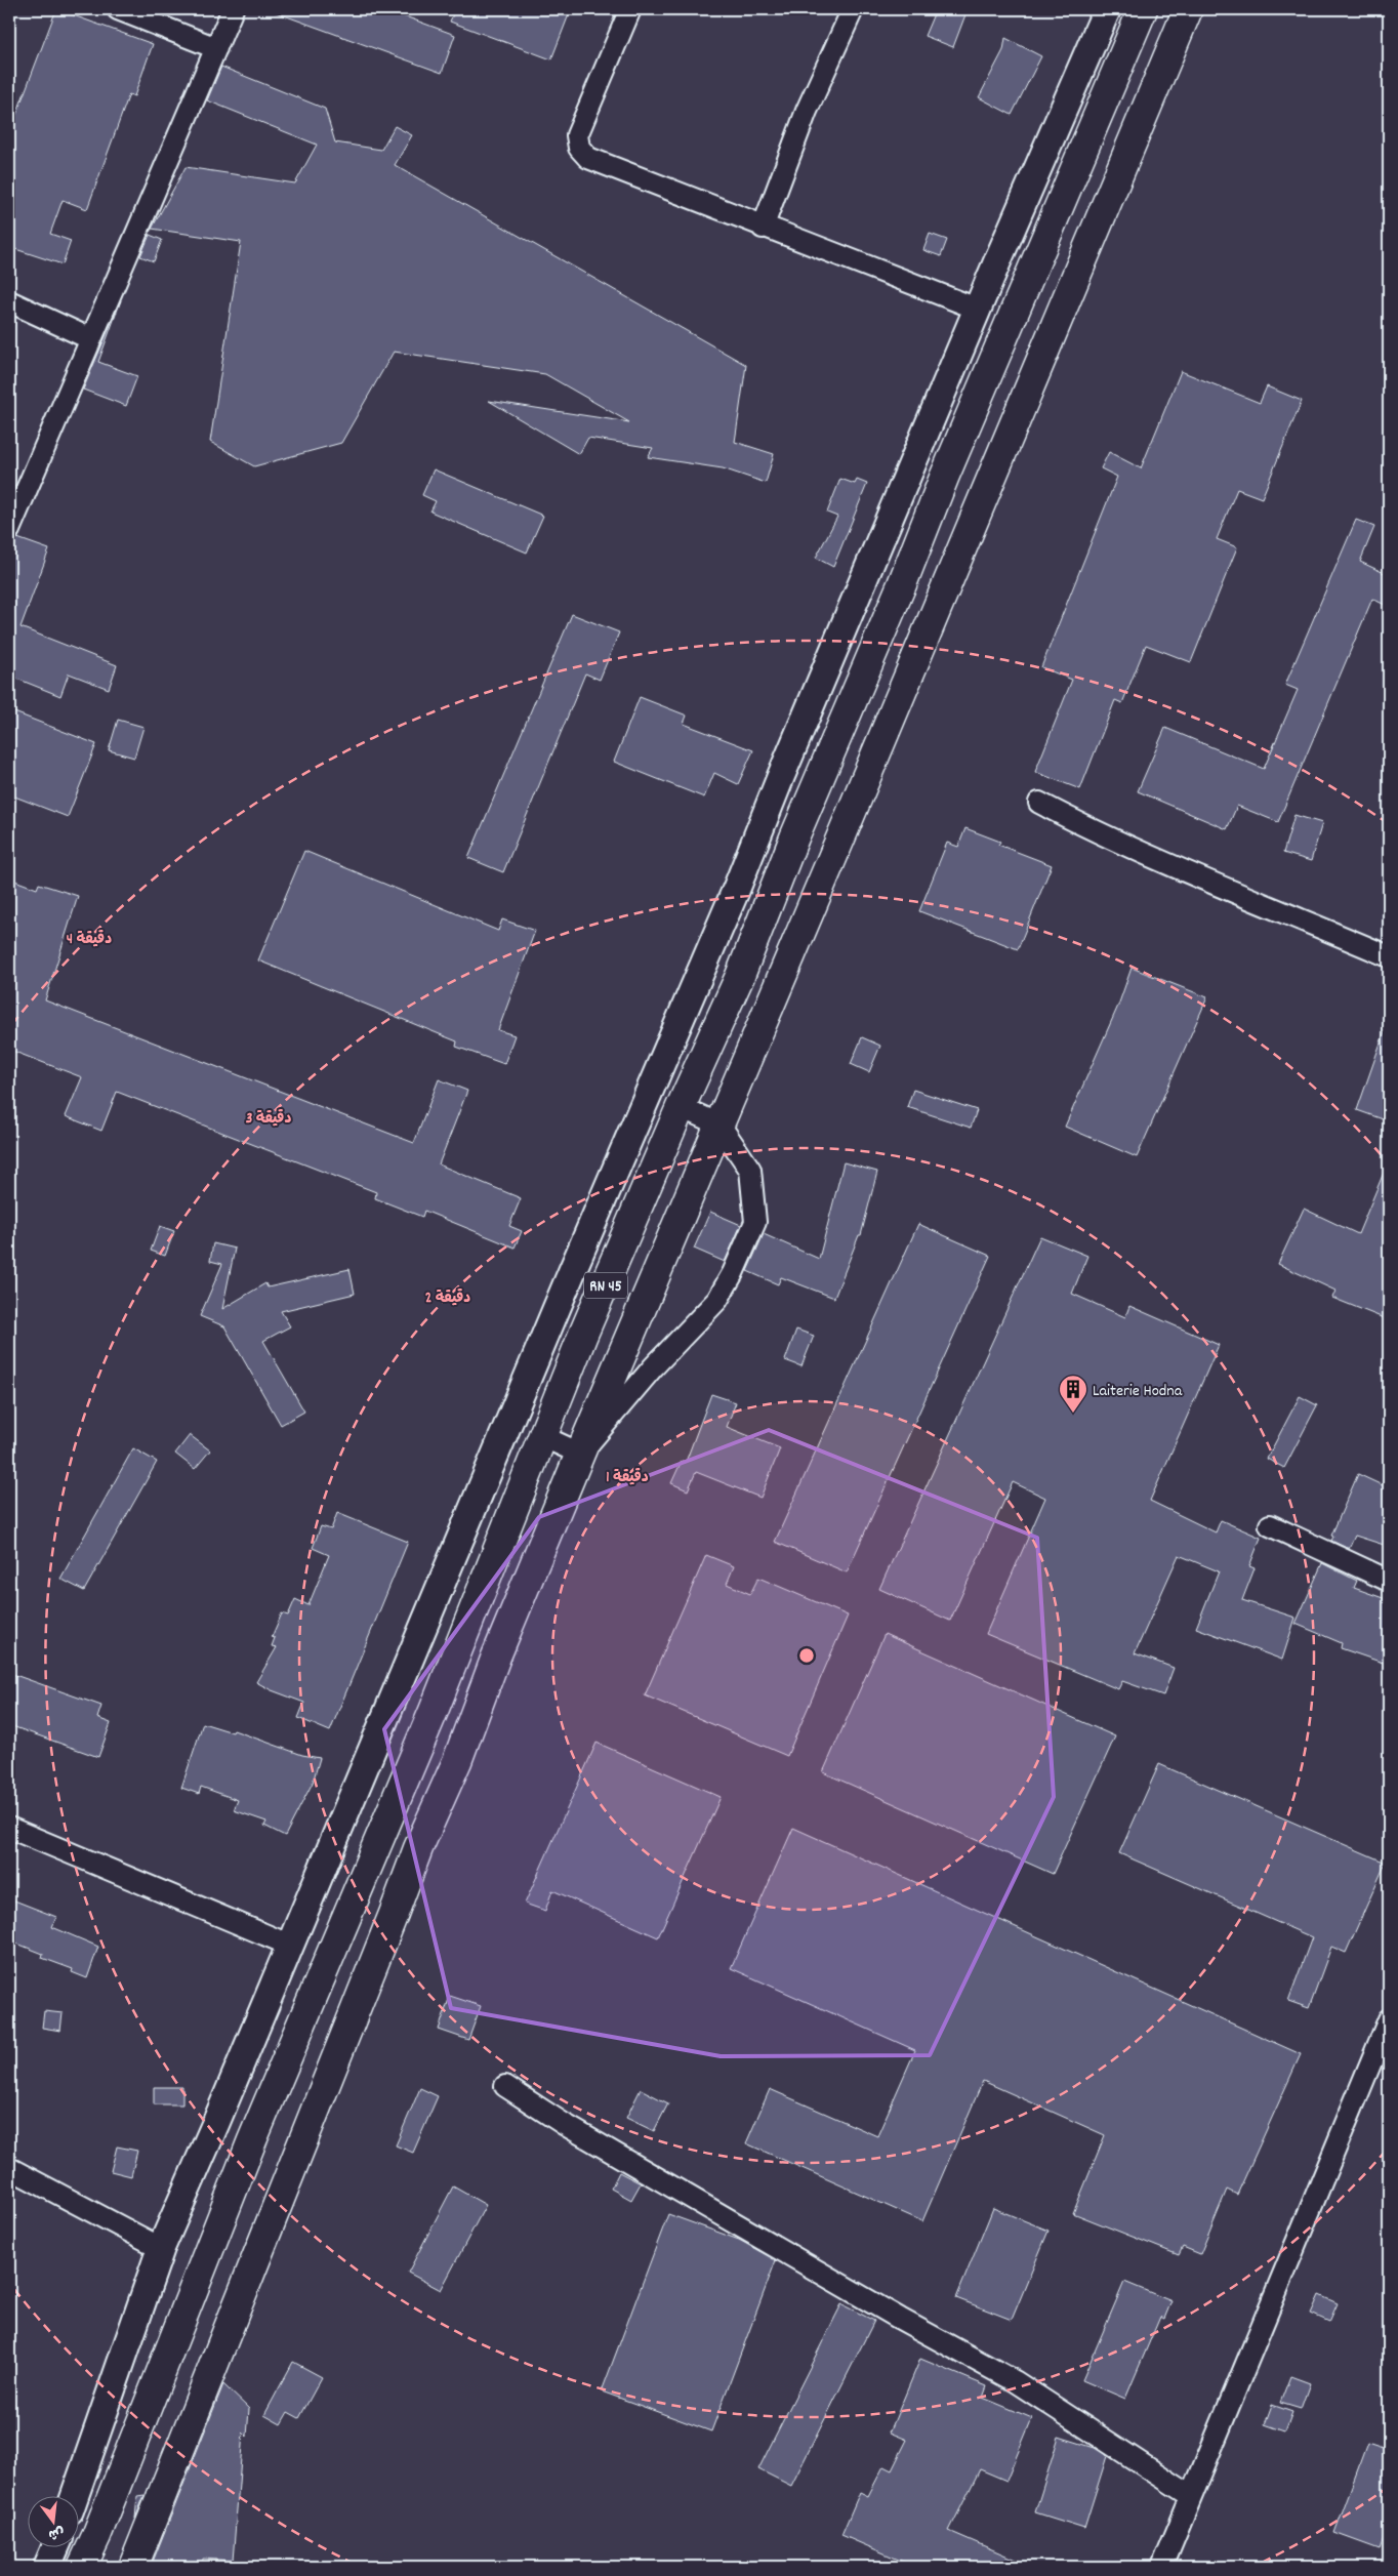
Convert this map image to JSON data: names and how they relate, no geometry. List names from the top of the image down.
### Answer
{
  "streets": {
    "highway": ["RN 45"]
  },
  "places": {
    "building": ["Laiterie Hodna"]
  },
  "north": "bottom",
  "rings": [
    "4 دقيقة",
    "3 دقيقة",
    "2 دقيقة",
    "1 دقيقة"
  ]
}
